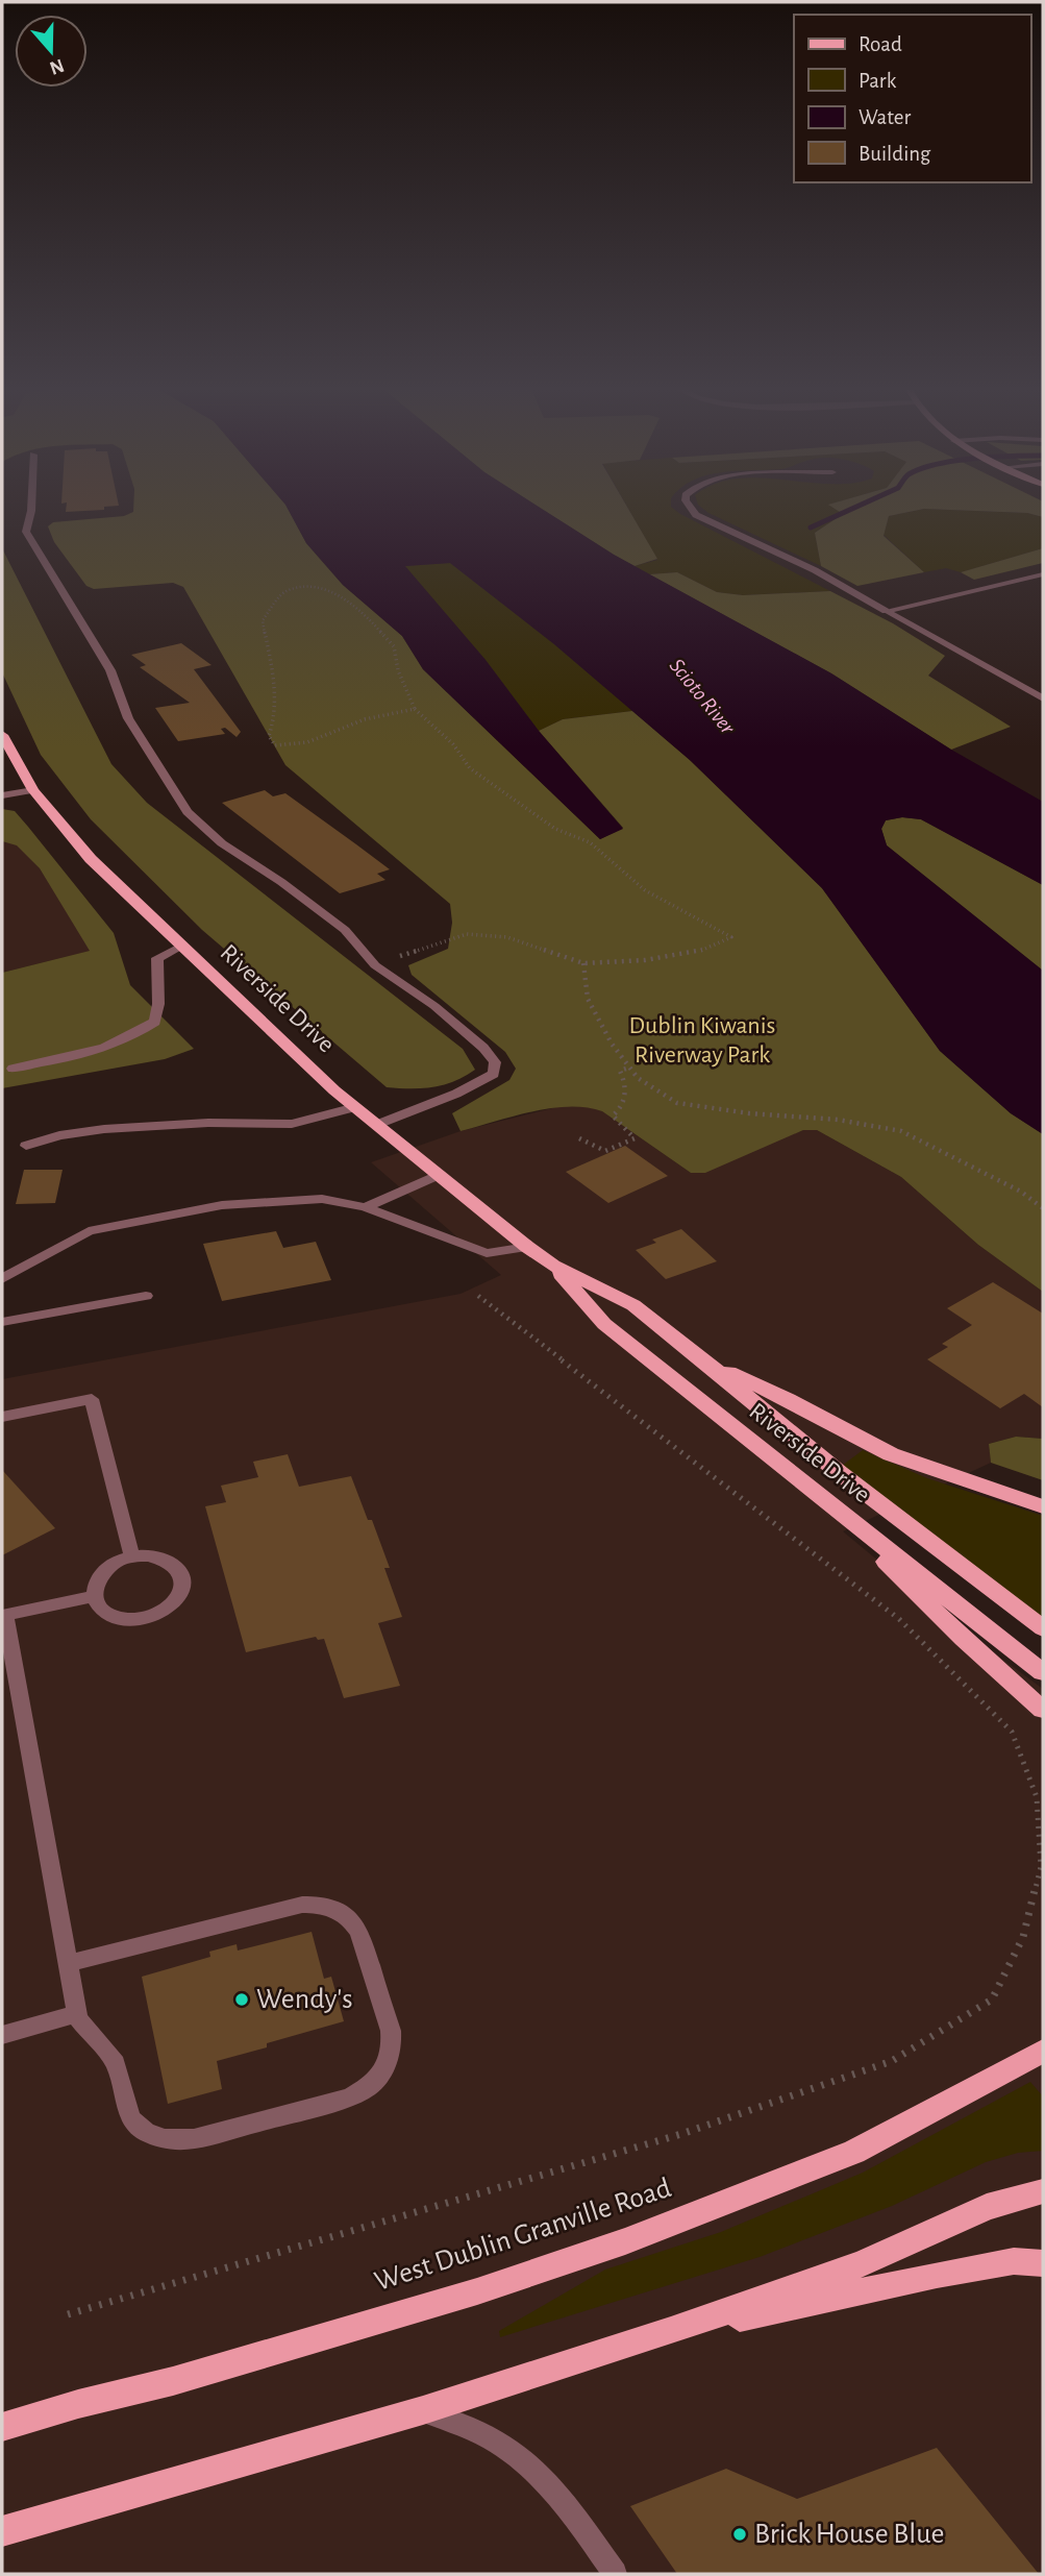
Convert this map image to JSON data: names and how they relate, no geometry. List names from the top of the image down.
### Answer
{
  "streets": {
    "main road": ["Riverside Drive", "West Dublin Granville Road"]
  },
  "water": ["Scioto River"],
  "parks": ["Dublin Kiwanis Riverway Park"],
  "places": ["Wendy's", "Brick House Blue"],
  "legend": [
    "Road",
    "Park",
    "Water",
    "Building"
  ],
  "north": "bottom"
}
